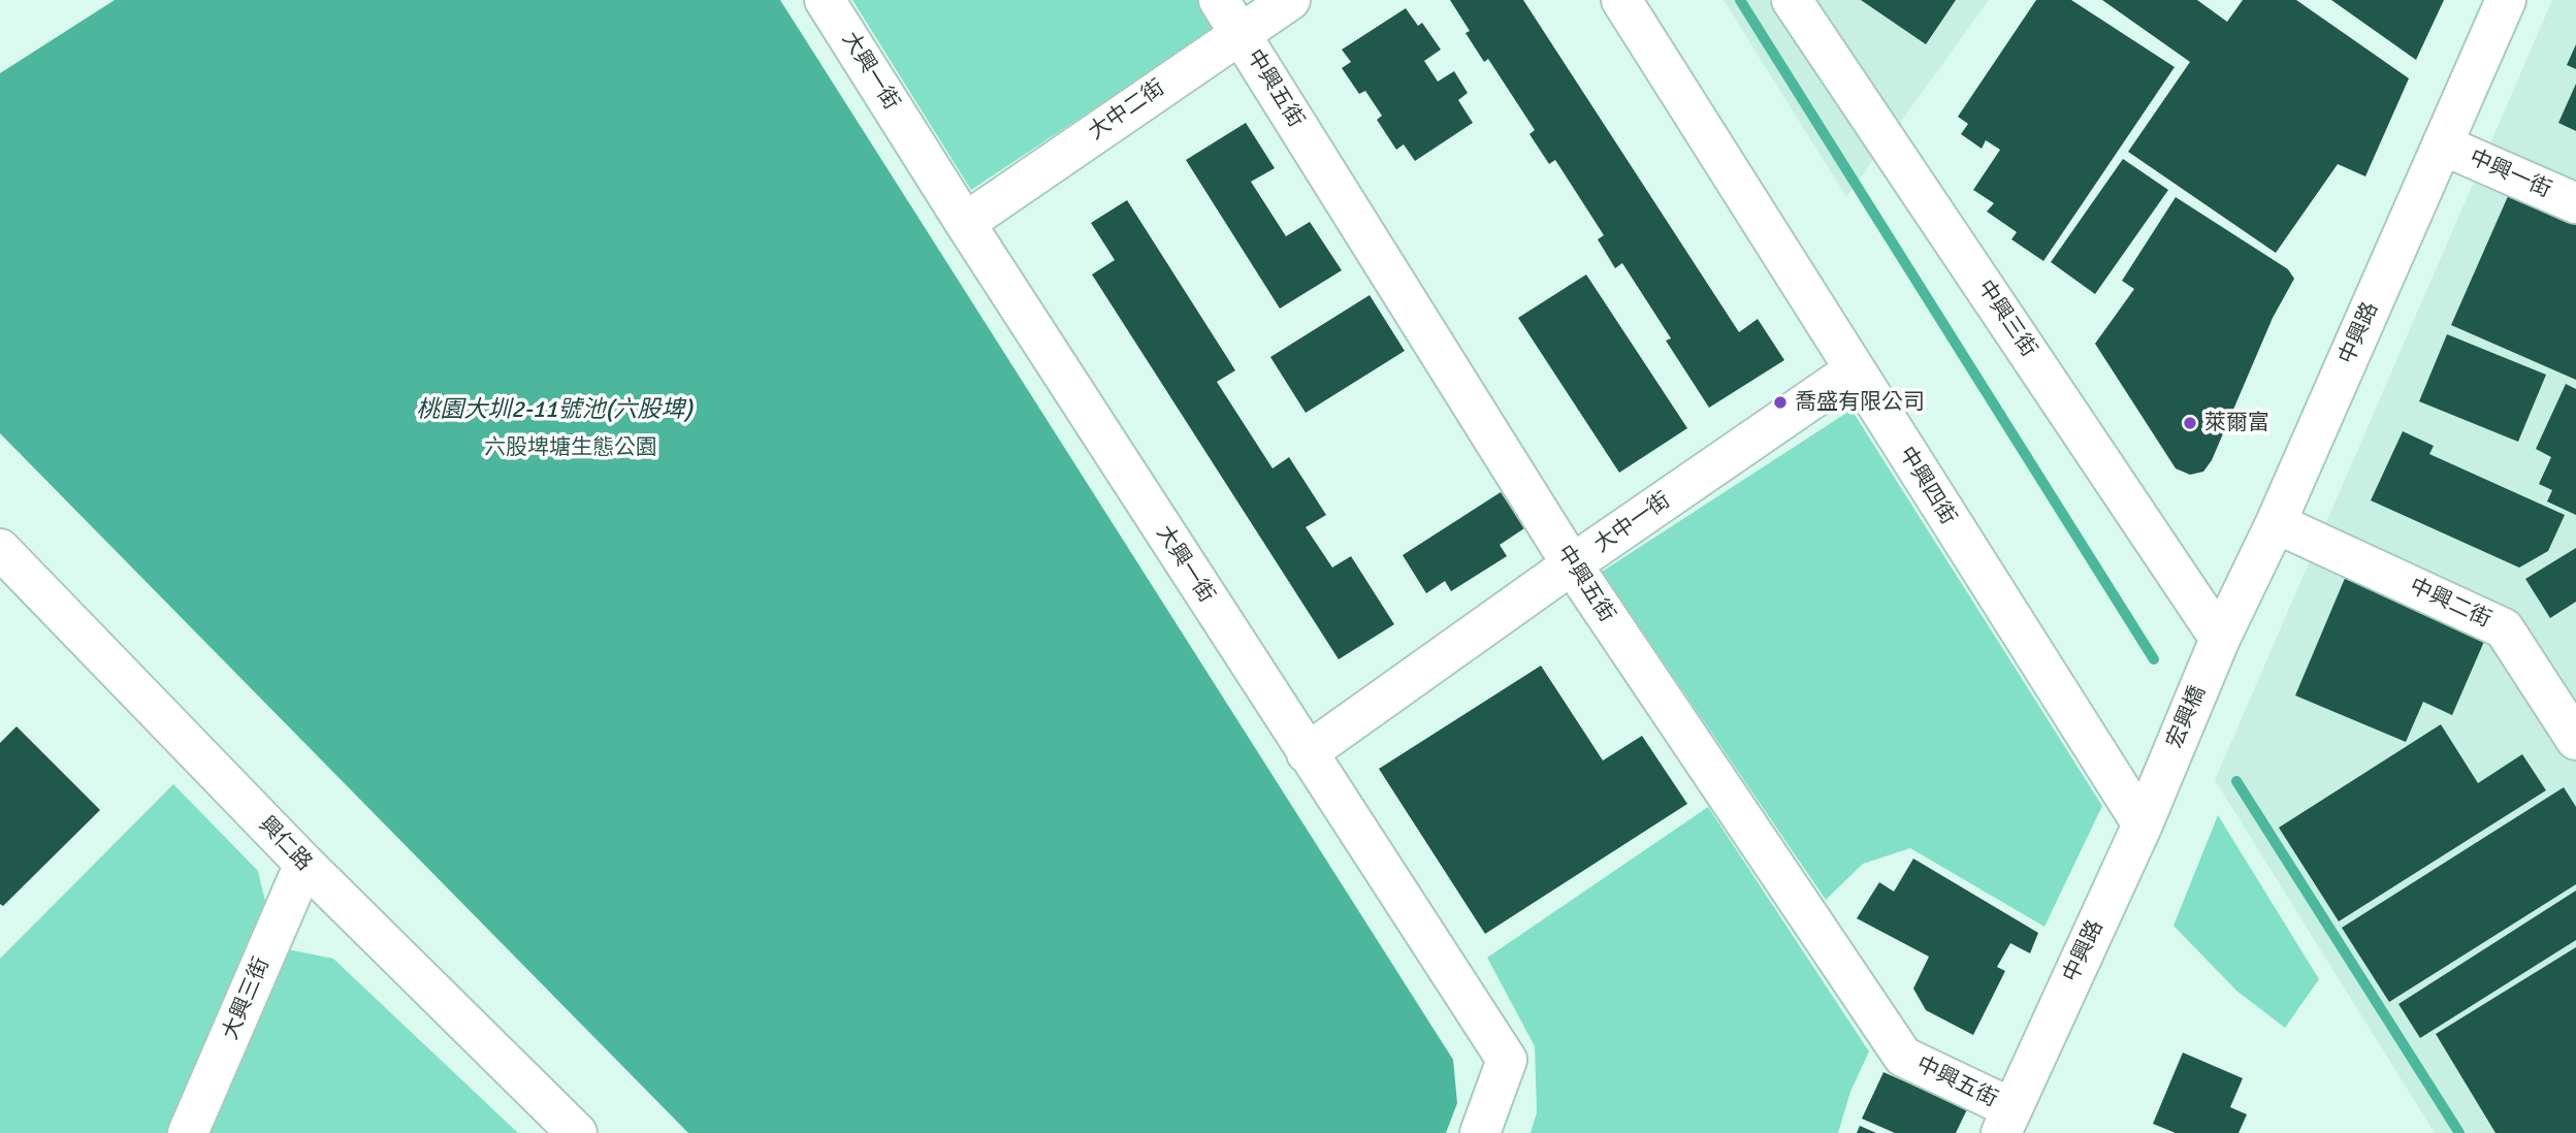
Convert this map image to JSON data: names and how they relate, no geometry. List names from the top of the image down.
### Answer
{
  "streets": {
    "street": [
      "大興一街",
      "中興五街",
      "大中二街",
      "中興一街",
      "中興三街",
      "中興路",
      "中興四街",
      "大中一街",
      "中興二街",
      "宏興橋",
      "興仁路",
      "大興三街"
    ]
  },
  "crossings": [
    ["大興一街", "大中二街"],
    ["大興一街", "大中一街"],
    ["中興五街", "大中二街"],
    ["中興五街", "中興路"],
    ["中興五街", "大中一街"],
    ["中興一街", "中興路"],
    ["中興三街", "中興路"],
    ["中興三街", "宏興橋"],
    ["中興路", "中興四街"],
    ["中興路", "中興二街"],
    ["中興路", "宏興橋"],
    ["中興四街", "大中一街"],
    ["興仁路", "大興三街"]
  ],
  "water": ["桃園大圳2-11號池(六股埤)"],
  "parks": ["六股埤塘生態公園"],
  "places": ["喬盛有限公司", "萊爾富"]
}
